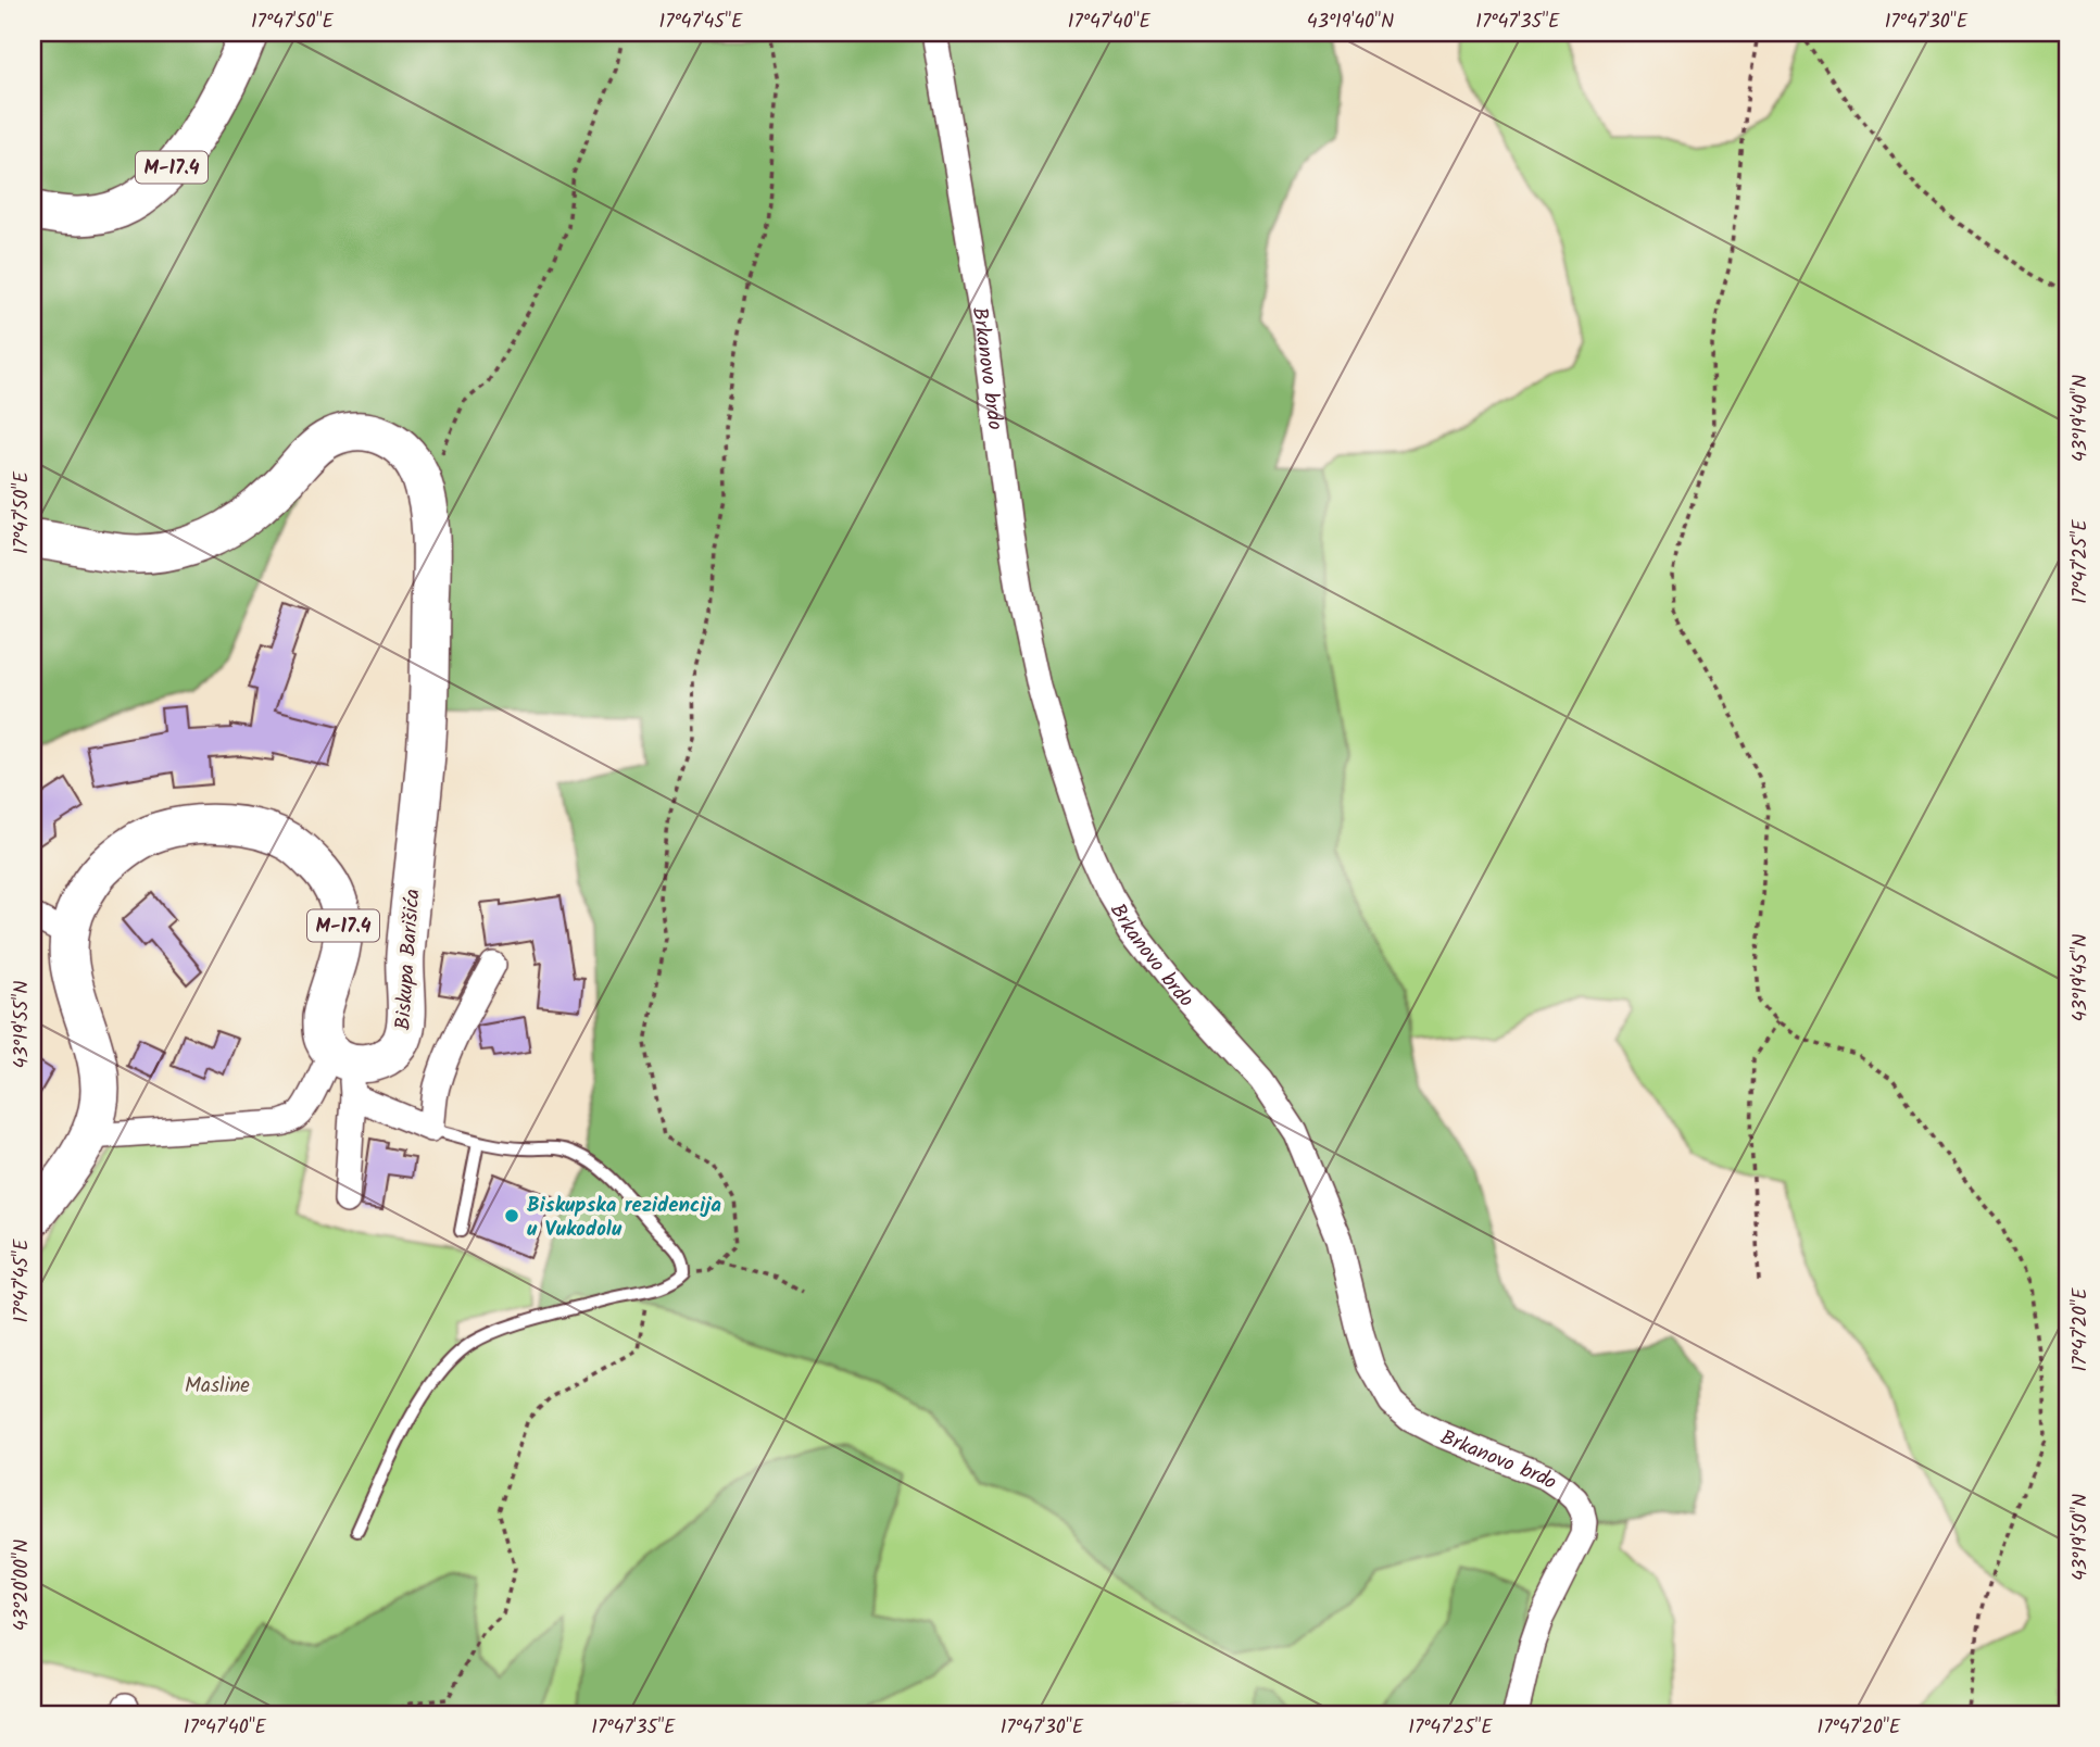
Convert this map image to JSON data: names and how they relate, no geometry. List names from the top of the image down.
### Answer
{
  "streets": {
    "main road": ["M-17.4", "Biskupa Barišića"],
    "street": ["Brkanovo brdo"]
  },
  "crossings": [
    ["M-17.4", "Biskupa Barišića"]
  ],
  "parks": ["Masline"],
  "places": ["Biskupska rezidencija u Vukodolu"],
  "coordinates": [
    "17°47'50\"E",
    "17°47'45\"E",
    "17°47'40\"E",
    "43°19'40\"N",
    "17°47'35\"E",
    "17°47'30\"E",
    "17°47'25\"E",
    "43°19'45\"N",
    "43°19'55\"N",
    "17°47'20\"E",
    "43°19'50\"N",
    "43°20'00\"N"
  ]
}
